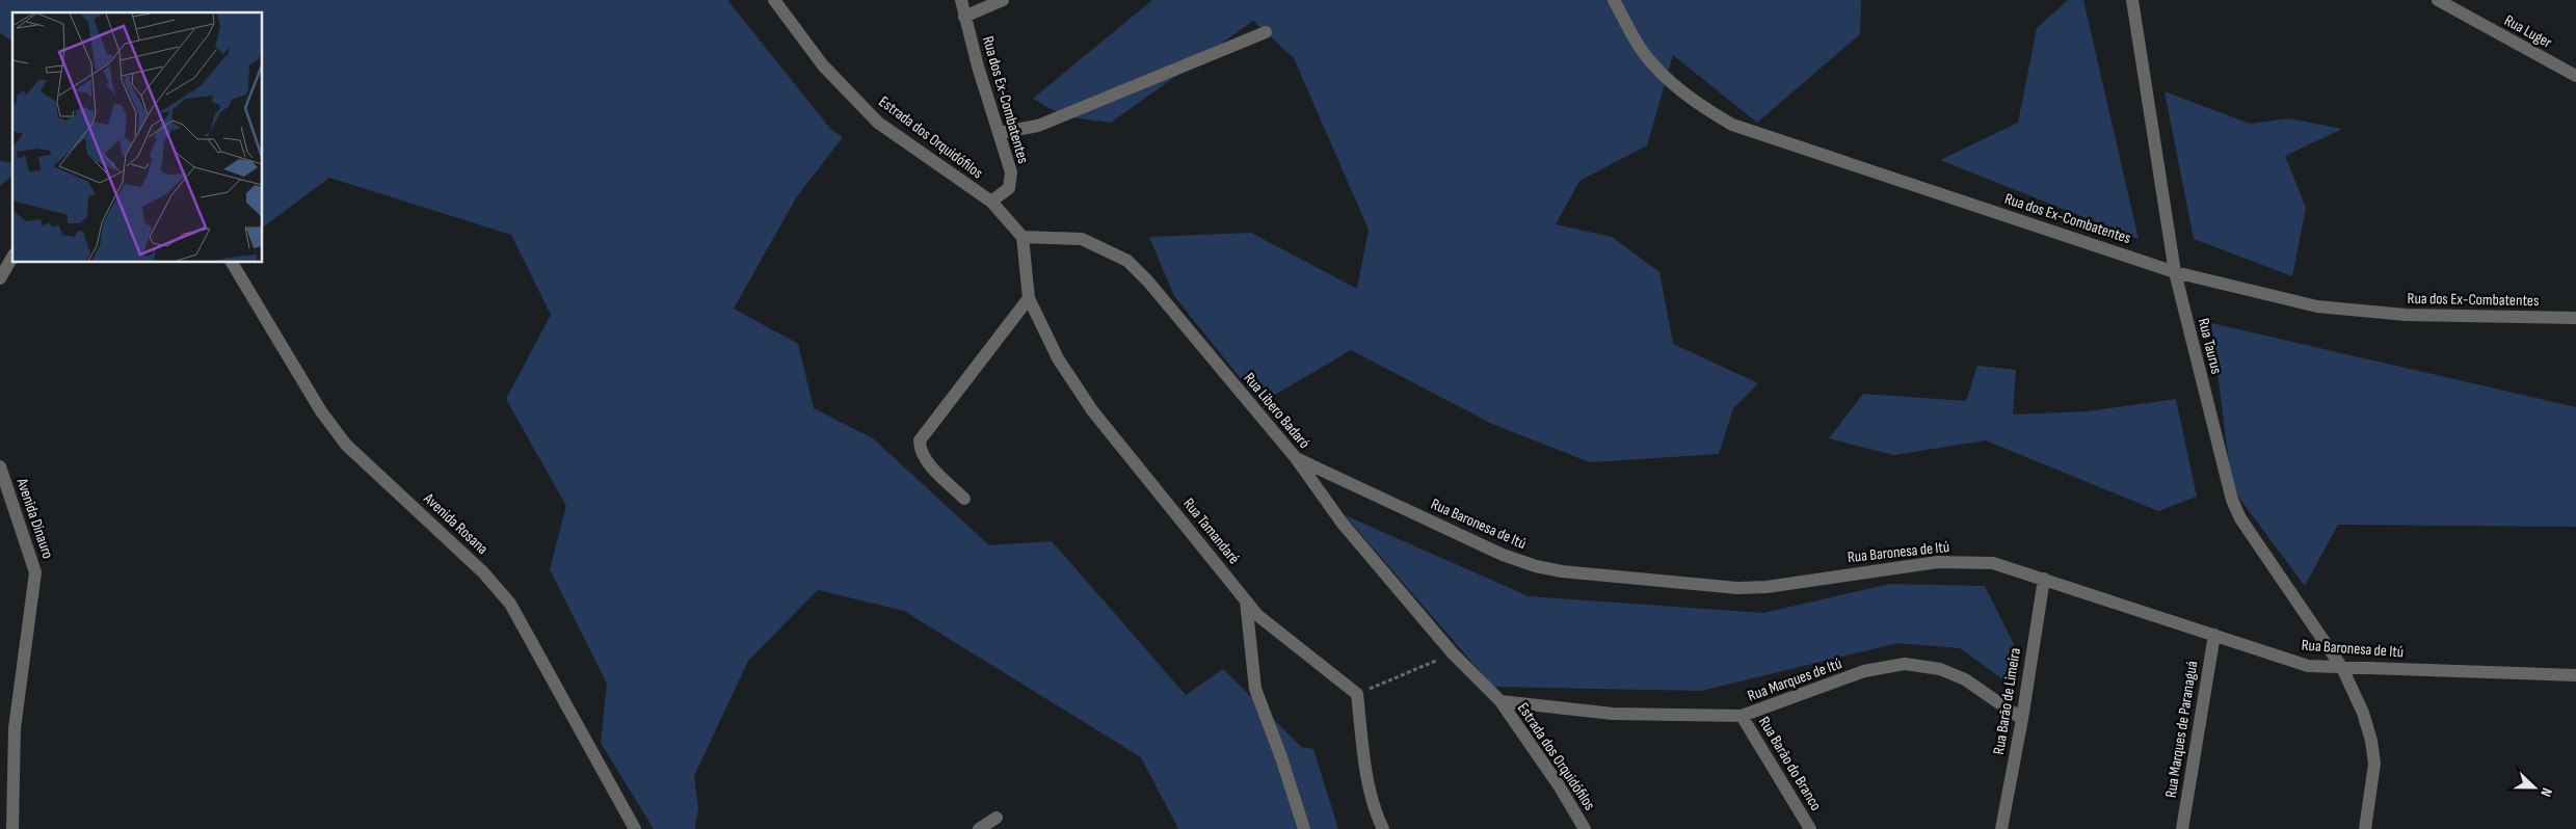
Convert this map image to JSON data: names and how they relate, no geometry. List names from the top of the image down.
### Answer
{
  "streets": {
    "street": [
      "Rua Luger",
      "Rua dos Ex-Combatentes",
      "Estrada dos Orquidófilos",
      "Rua Taurus",
      "Rua Libero Badaró",
      "Avenida Dinauro",
      "Avenida Rosana",
      "Rua Baronesa de Itú",
      "Rua Tamandaré",
      "Rua Marques de Itú",
      "Rua Barão de Limeira",
      "Rua Marques de Paranaguá",
      "Rua Barão do Branco"
    ]
  },
  "crossings": [
    ["Rua dos Ex-Combatentes", "Estrada dos Orquidófilos"],
    ["Rua dos Ex-Combatentes", "Rua Taurus"],
    ["Estrada dos Orquidófilos", "Rua Libero Badaró"],
    ["Estrada dos Orquidófilos", "Rua Marques de Itú"],
    ["Rua Taurus", "Rua Baronesa de Itú"],
    ["Rua Libero Badaró", "Rua Baronesa de Itú"],
    ["Rua Libero Badaró", "Rua Tamandaré"],
    ["Rua Libero Badaró", "Rua Marques de Itú"],
    ["Rua Baronesa de Itú", "Rua Barão de Limeira"],
    ["Rua Baronesa de Itú", "Rua Marques de Paranaguá"],
    ["Rua Marques de Itú", "Rua Barão de Limeira"],
    ["Rua Marques de Itú", "Rua Barão do Branco"]
  ],
  "north": "right"
}
